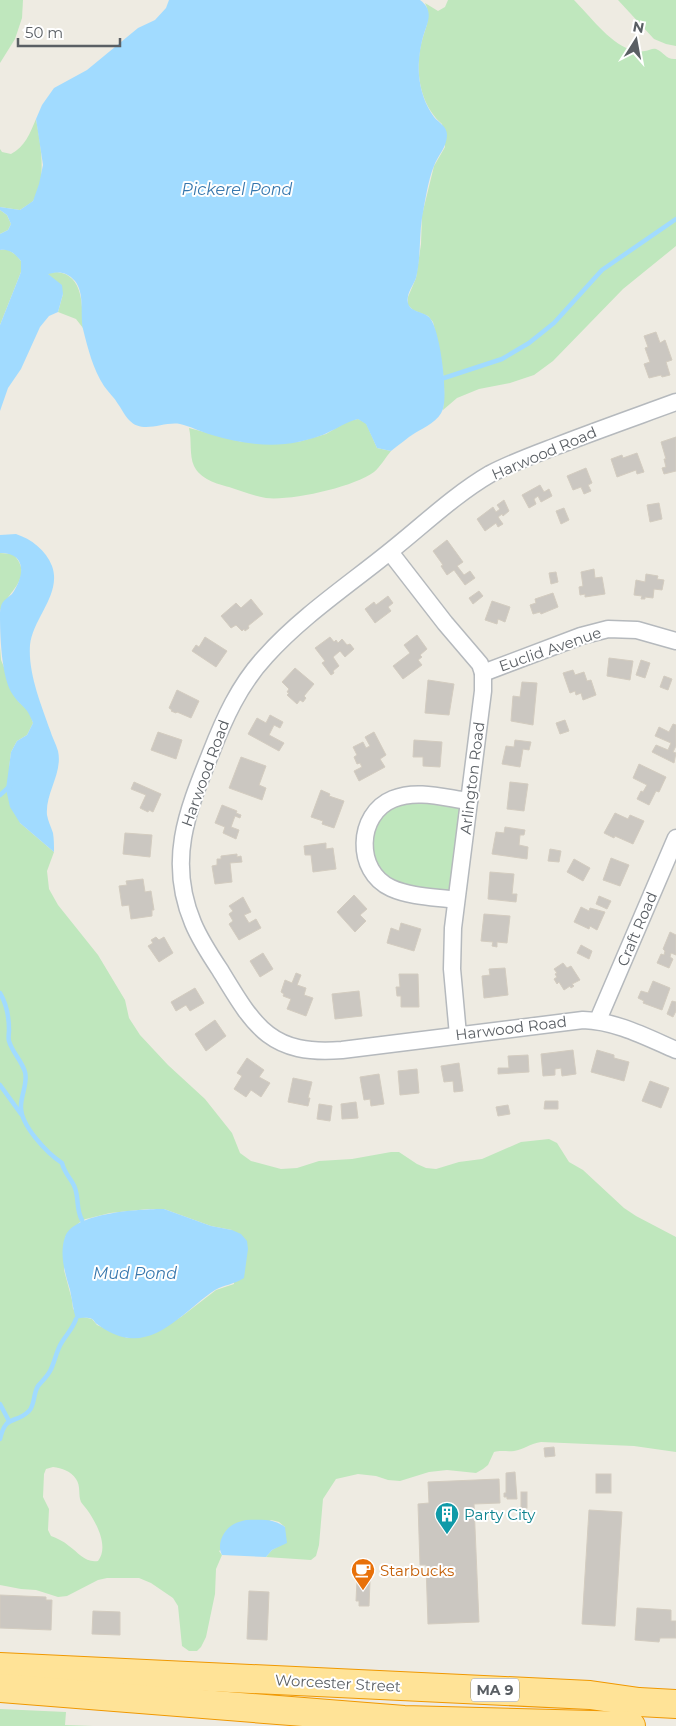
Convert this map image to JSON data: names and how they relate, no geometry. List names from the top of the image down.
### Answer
{
  "streets": {
    "highway": ["Worcester Street", "MA 9"],
    "street": [
      "Harwood Road",
      "Euclid Avenue",
      "Arlington Road",
      "Craft Road"
    ]
  },
  "crossings": [
    ["Harwood Road", "Arlington Road"],
    ["Harwood Road", "Craft Road"],
    ["Euclid Avenue", "Arlington Road"]
  ],
  "water": ["Pickerel Pond", "Mud Pond"],
  "places": {
    "building": ["Party City"],
    "cafe": ["Starbucks"]
  },
  "scale_bar": "50 m",
  "north": "top"
}
